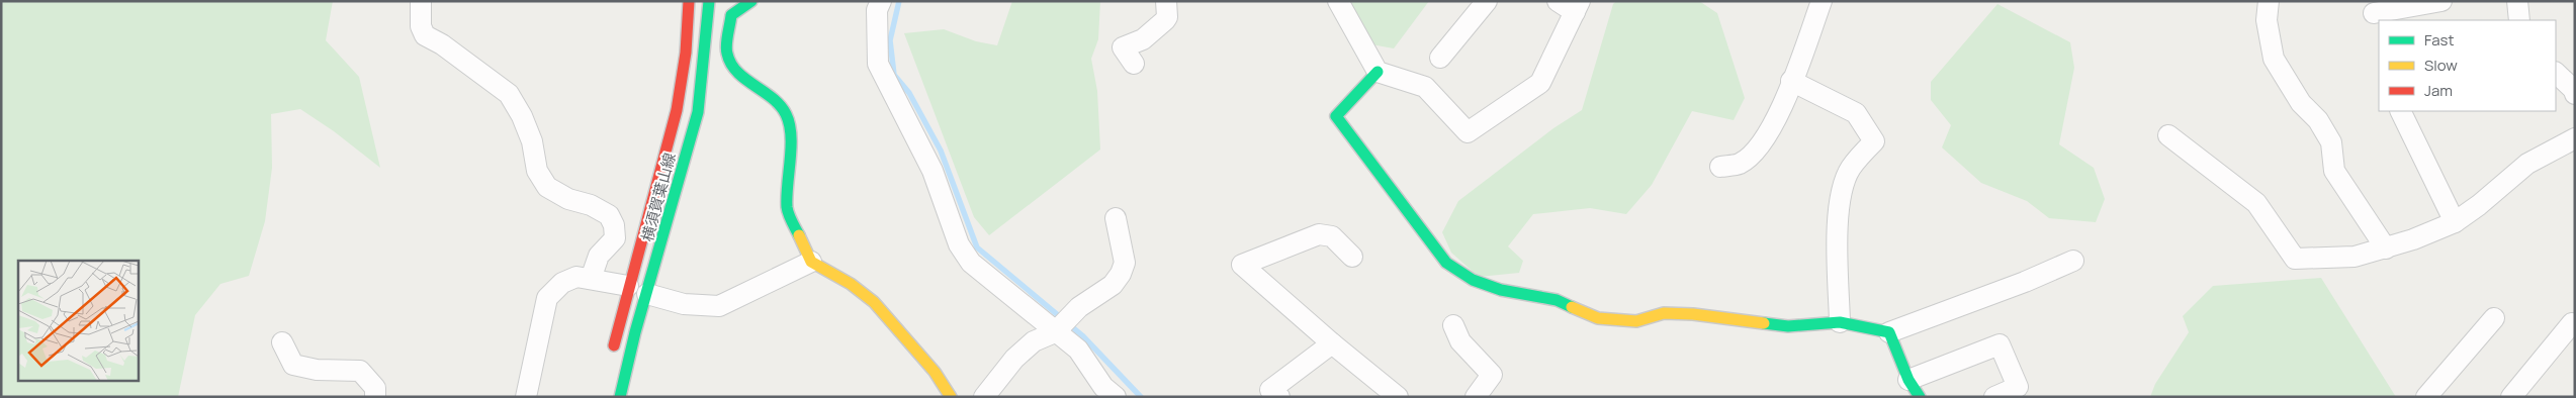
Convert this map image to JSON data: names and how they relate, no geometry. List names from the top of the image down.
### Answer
{
  "streets": {
    "street": ["横須賀葉山線"]
  },
  "legend": ["Fast", "Slow", "Jam"]
}
